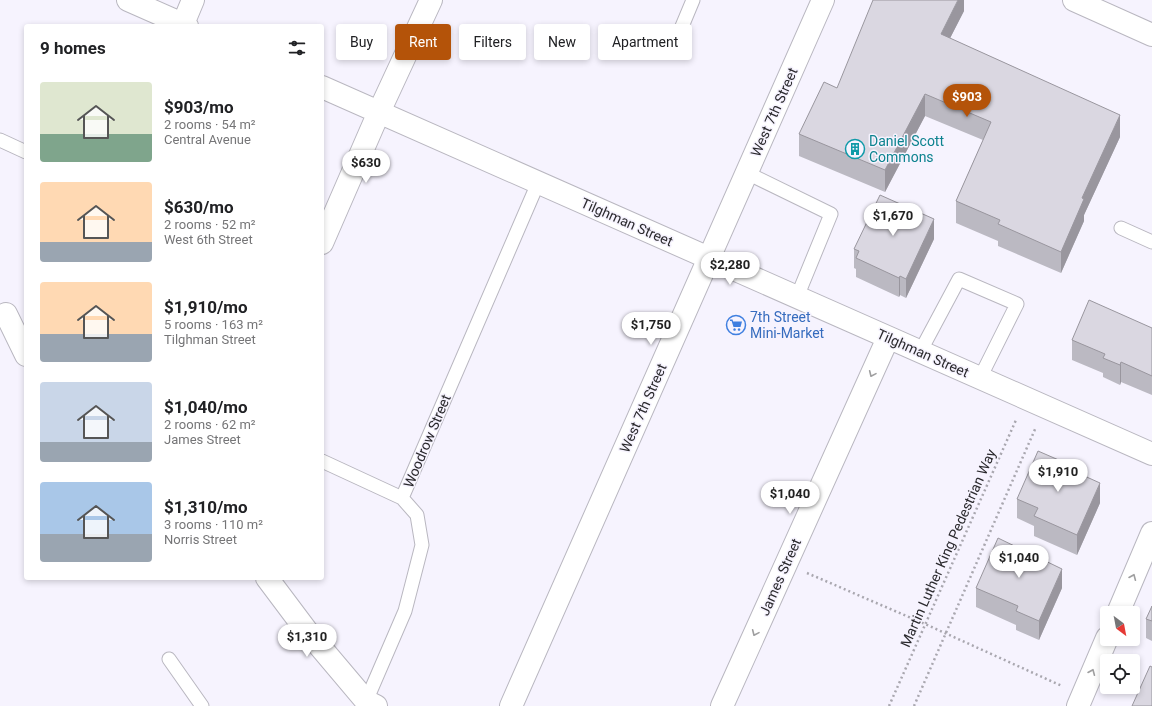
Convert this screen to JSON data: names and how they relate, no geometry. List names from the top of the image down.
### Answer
{
  "streets": {
    "street": ["West 7th Street", "Tilghman Street", "James Street"],
    "lane": ["Woodrow Street"],
    "path": ["Martin Luther King Pedestrian Way"]
  },
  "crossings": [
    ["West 7th Street", "Tilghman Street"],
    ["Tilghman Street", "Woodrow Street"],
    ["Tilghman Street", "Martin Luther King Pedestrian Way"],
    ["Tilghman Street", "James Street"]
  ],
  "one_way": ["James Street"],
  "places": {
    "building": ["Daniel Scott Commons"],
    "supermarket": ["7th Street Mini-Market"]
  },
  "north": "bottom right",
  "page": {
    "chip": [
      "Buy",
      "Rent",
      "Filters",
      "New",
      "Apartment"
    ],
    "heading": "9 homes",
    "list": [
      {
        "name": "$903/mo",
        "note": "2 rooms · 54 m² · Central Avenue"
      },
      {
        "name": "$630/mo",
        "note": "2 rooms · 52 m² · West 6th Street"
      },
      {
        "name": "$1,910/mo",
        "note": "5 rooms · 163 m² · Tilghman Street"
      },
      {
        "name": "$1,040/mo",
        "note": "2 rooms · 62 m² · James Street"
      },
      {
        "name": "$1,310/mo",
        "note": "3 rooms · 110 m² · Norris Street"
      }
    ],
    "price": [
      "$903",
      "$630",
      "$1,670",
      "$2,280",
      "$1,750",
      "$1,910",
      "$1,040",
      "$1,040",
      "$1,310"
    ]
  }
}
